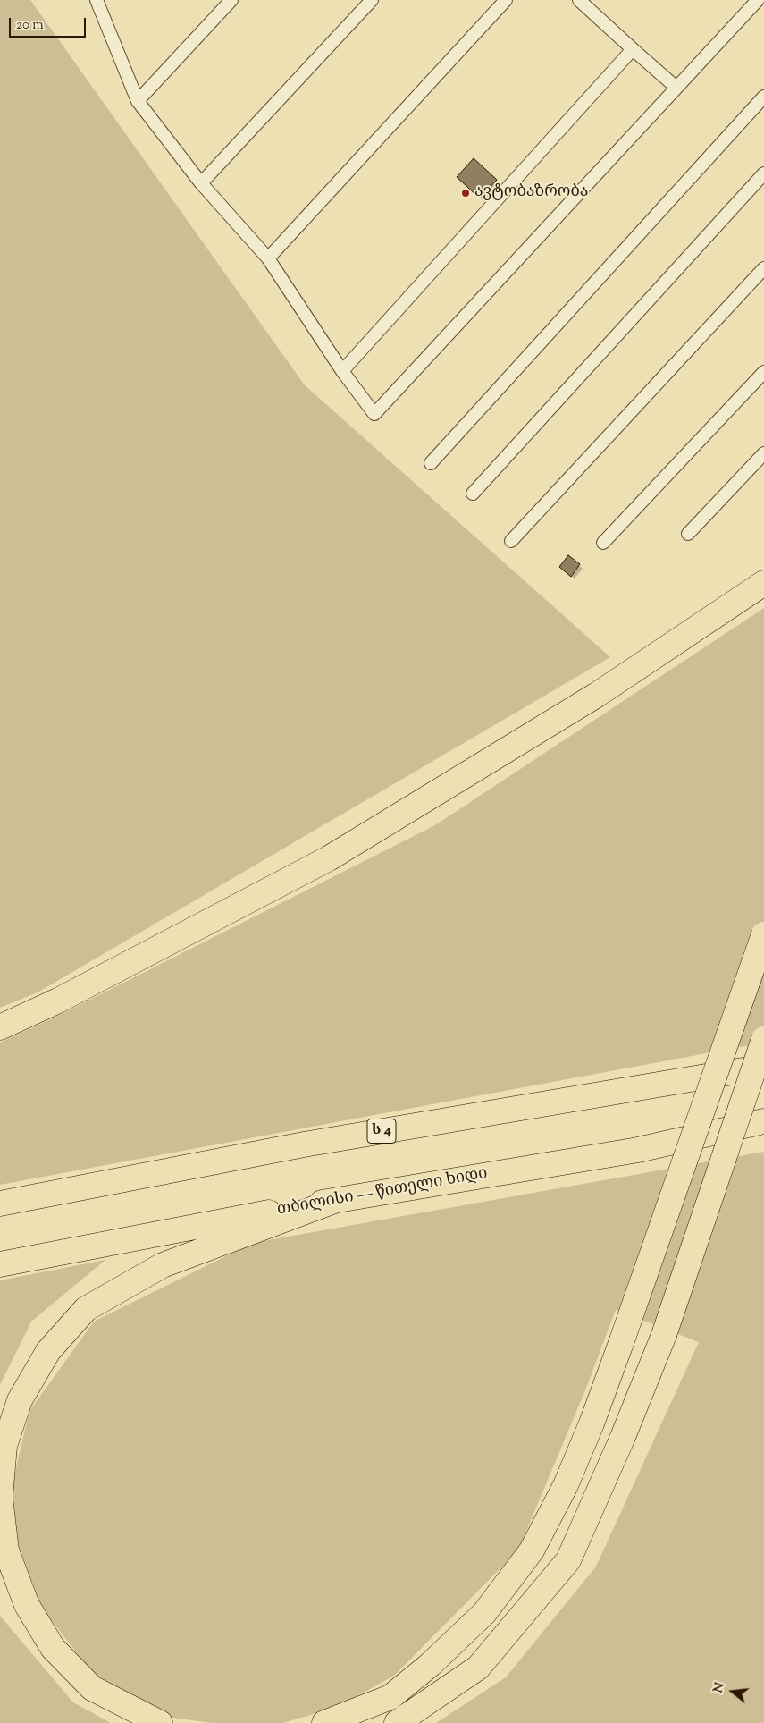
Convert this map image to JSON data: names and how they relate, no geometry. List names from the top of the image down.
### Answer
{
  "streets": {
    "highway": ["ს 4", "თბილისი — წითელი ხიდი"]
  },
  "places": ["ავტობაზრობა"],
  "scale_bar": "20 m",
  "north": "left"
}
